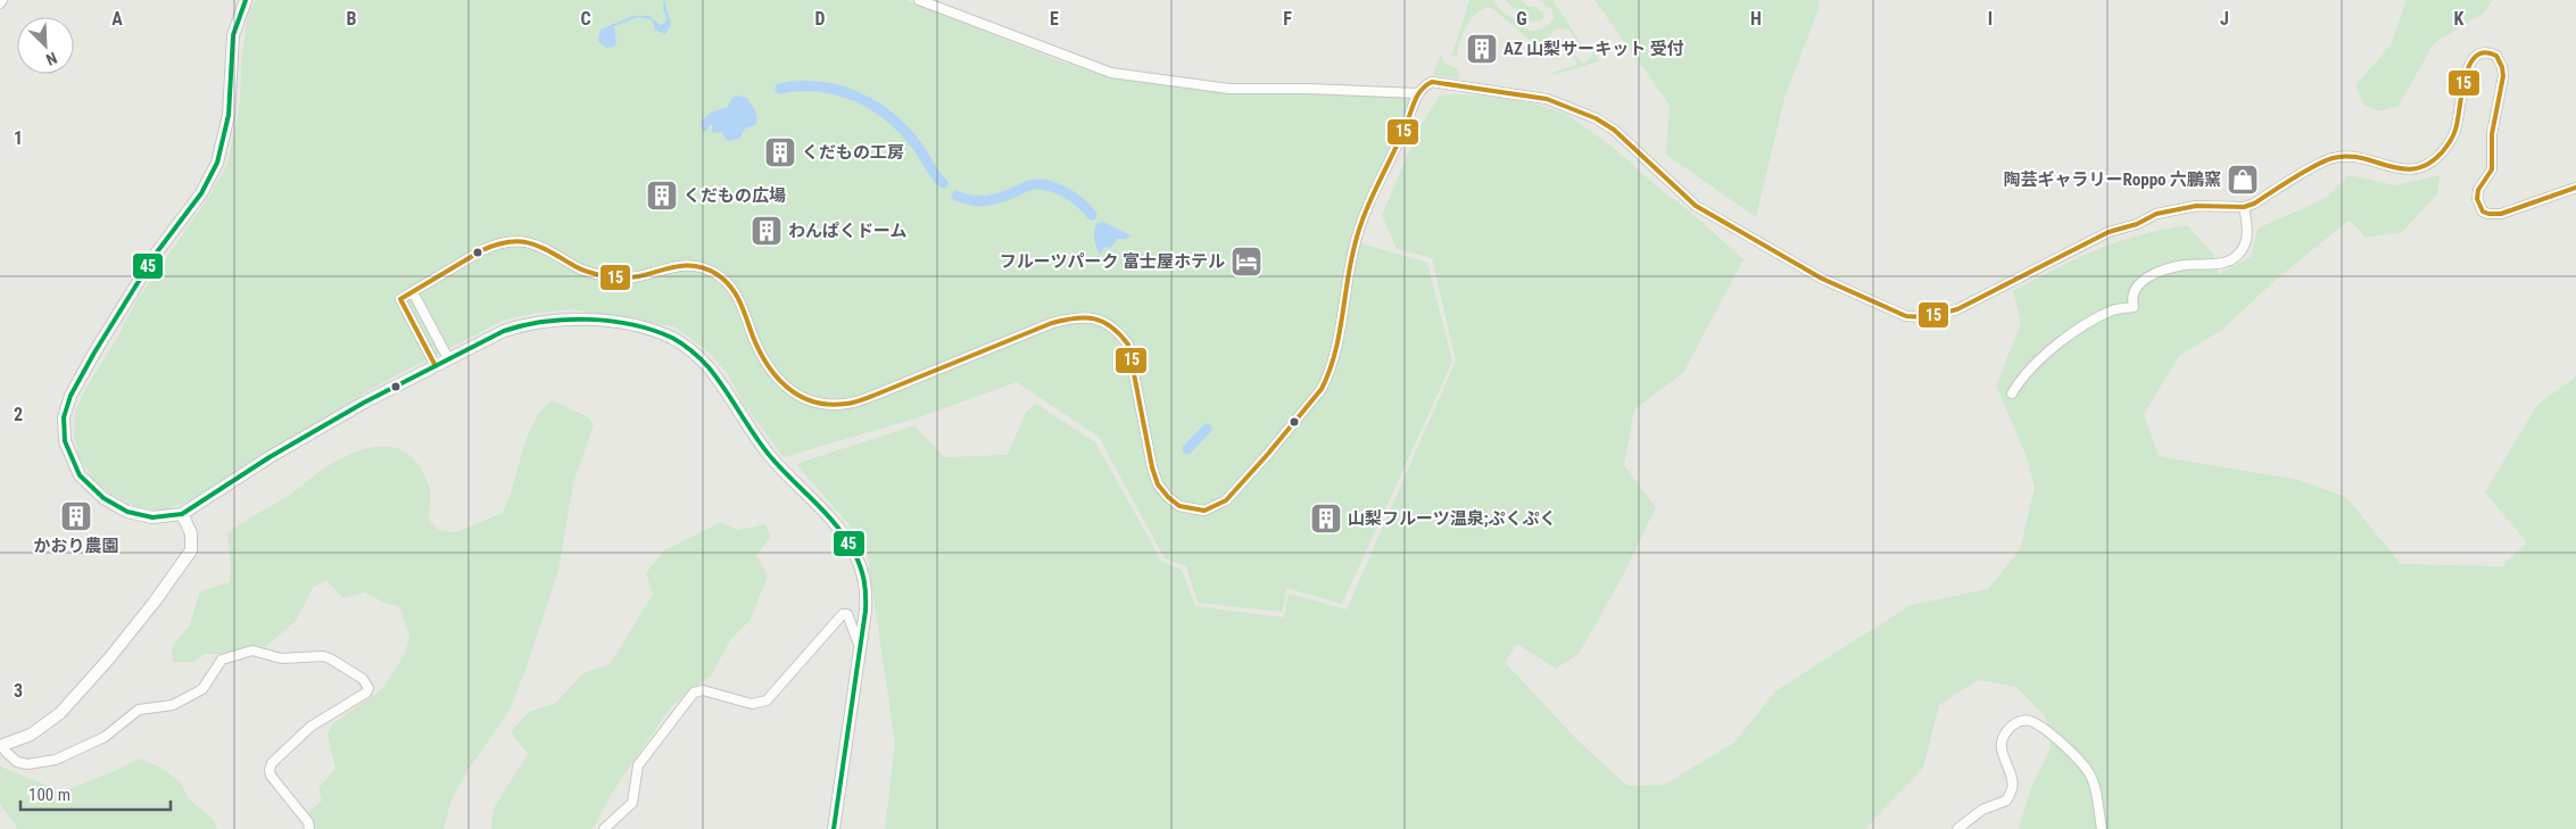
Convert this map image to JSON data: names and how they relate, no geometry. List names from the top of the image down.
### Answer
{
  "places": {
    "building": [
      "AZ 山梨サーキット 受付",
      "くだもの工房",
      "くだもの広場",
      "わんぱくドーム",
      "かおり農園",
      "山梨フルーツ温泉;ぷくぷく"
    ],
    "shop": ["陶芸ギャラリーRoppo 六鵬窯"],
    "hotel": ["フルーツパーク 富士屋ホテル"]
  },
  "lines": ["transit line 45", "transit line 15"],
  "scale_bar": "100 m",
  "north": "bottom right",
  "grid": {
    "columns": [
      "A",
      "B",
      "C",
      "D",
      "E",
      "F",
      "G",
      "H",
      "I",
      "J",
      "K"
    ],
    "rows": ["1", "2", "3"]
  }
}
